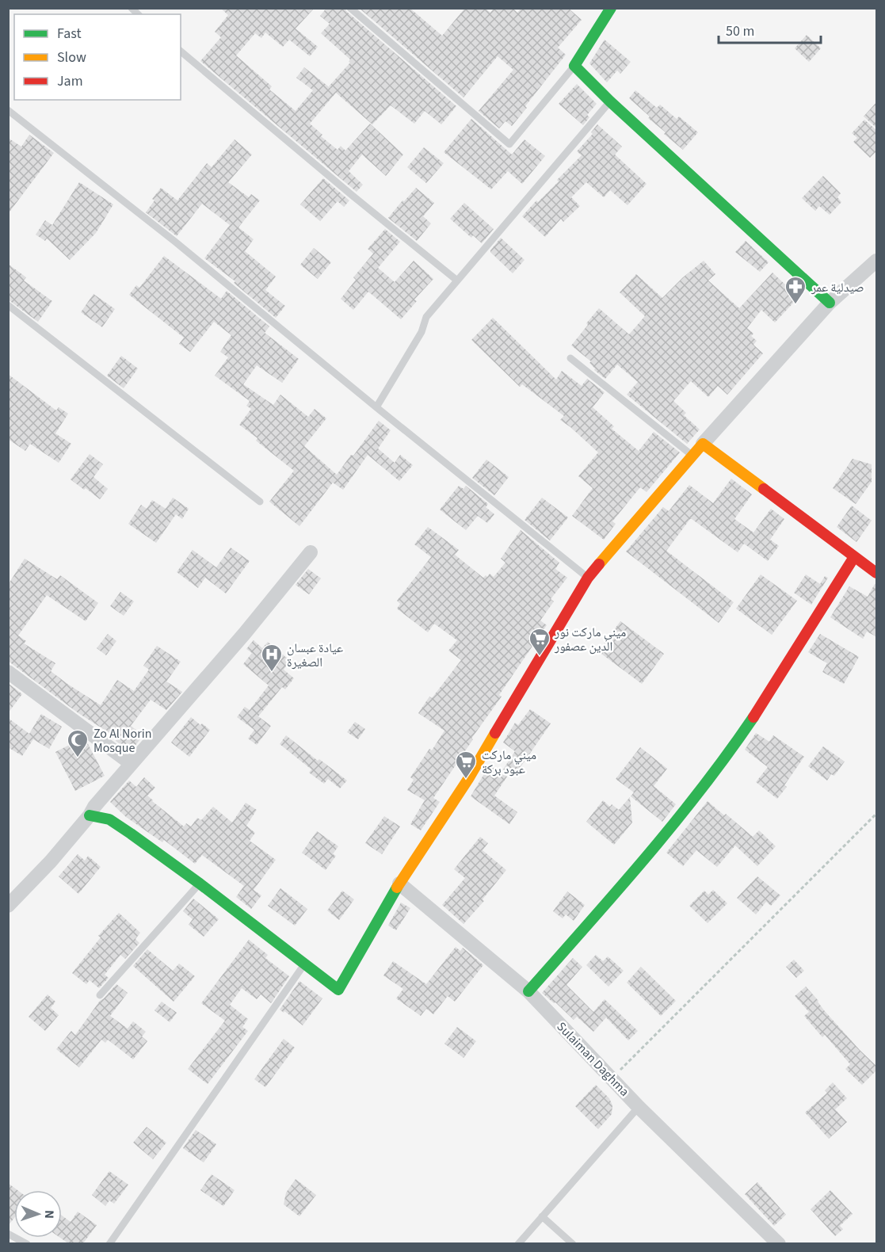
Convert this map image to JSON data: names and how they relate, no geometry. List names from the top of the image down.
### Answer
{
  "streets": {
    "street": ["Sulaiman Daghma"]
  },
  "places": {
    "pharmacy": ["صيدلية عمر"],
    "supermarket": ["ميني ماركت نور الدين عصفور", "ميني ماركت عبود بركة"],
    "hospital": ["عيادة عبسان الصغيرة"],
    "mosque": ["Zo Al Norin Mosque"]
  },
  "legend": ["Fast", "Slow", "Jam"],
  "scale_bar": "50 m",
  "north": "right"
}
